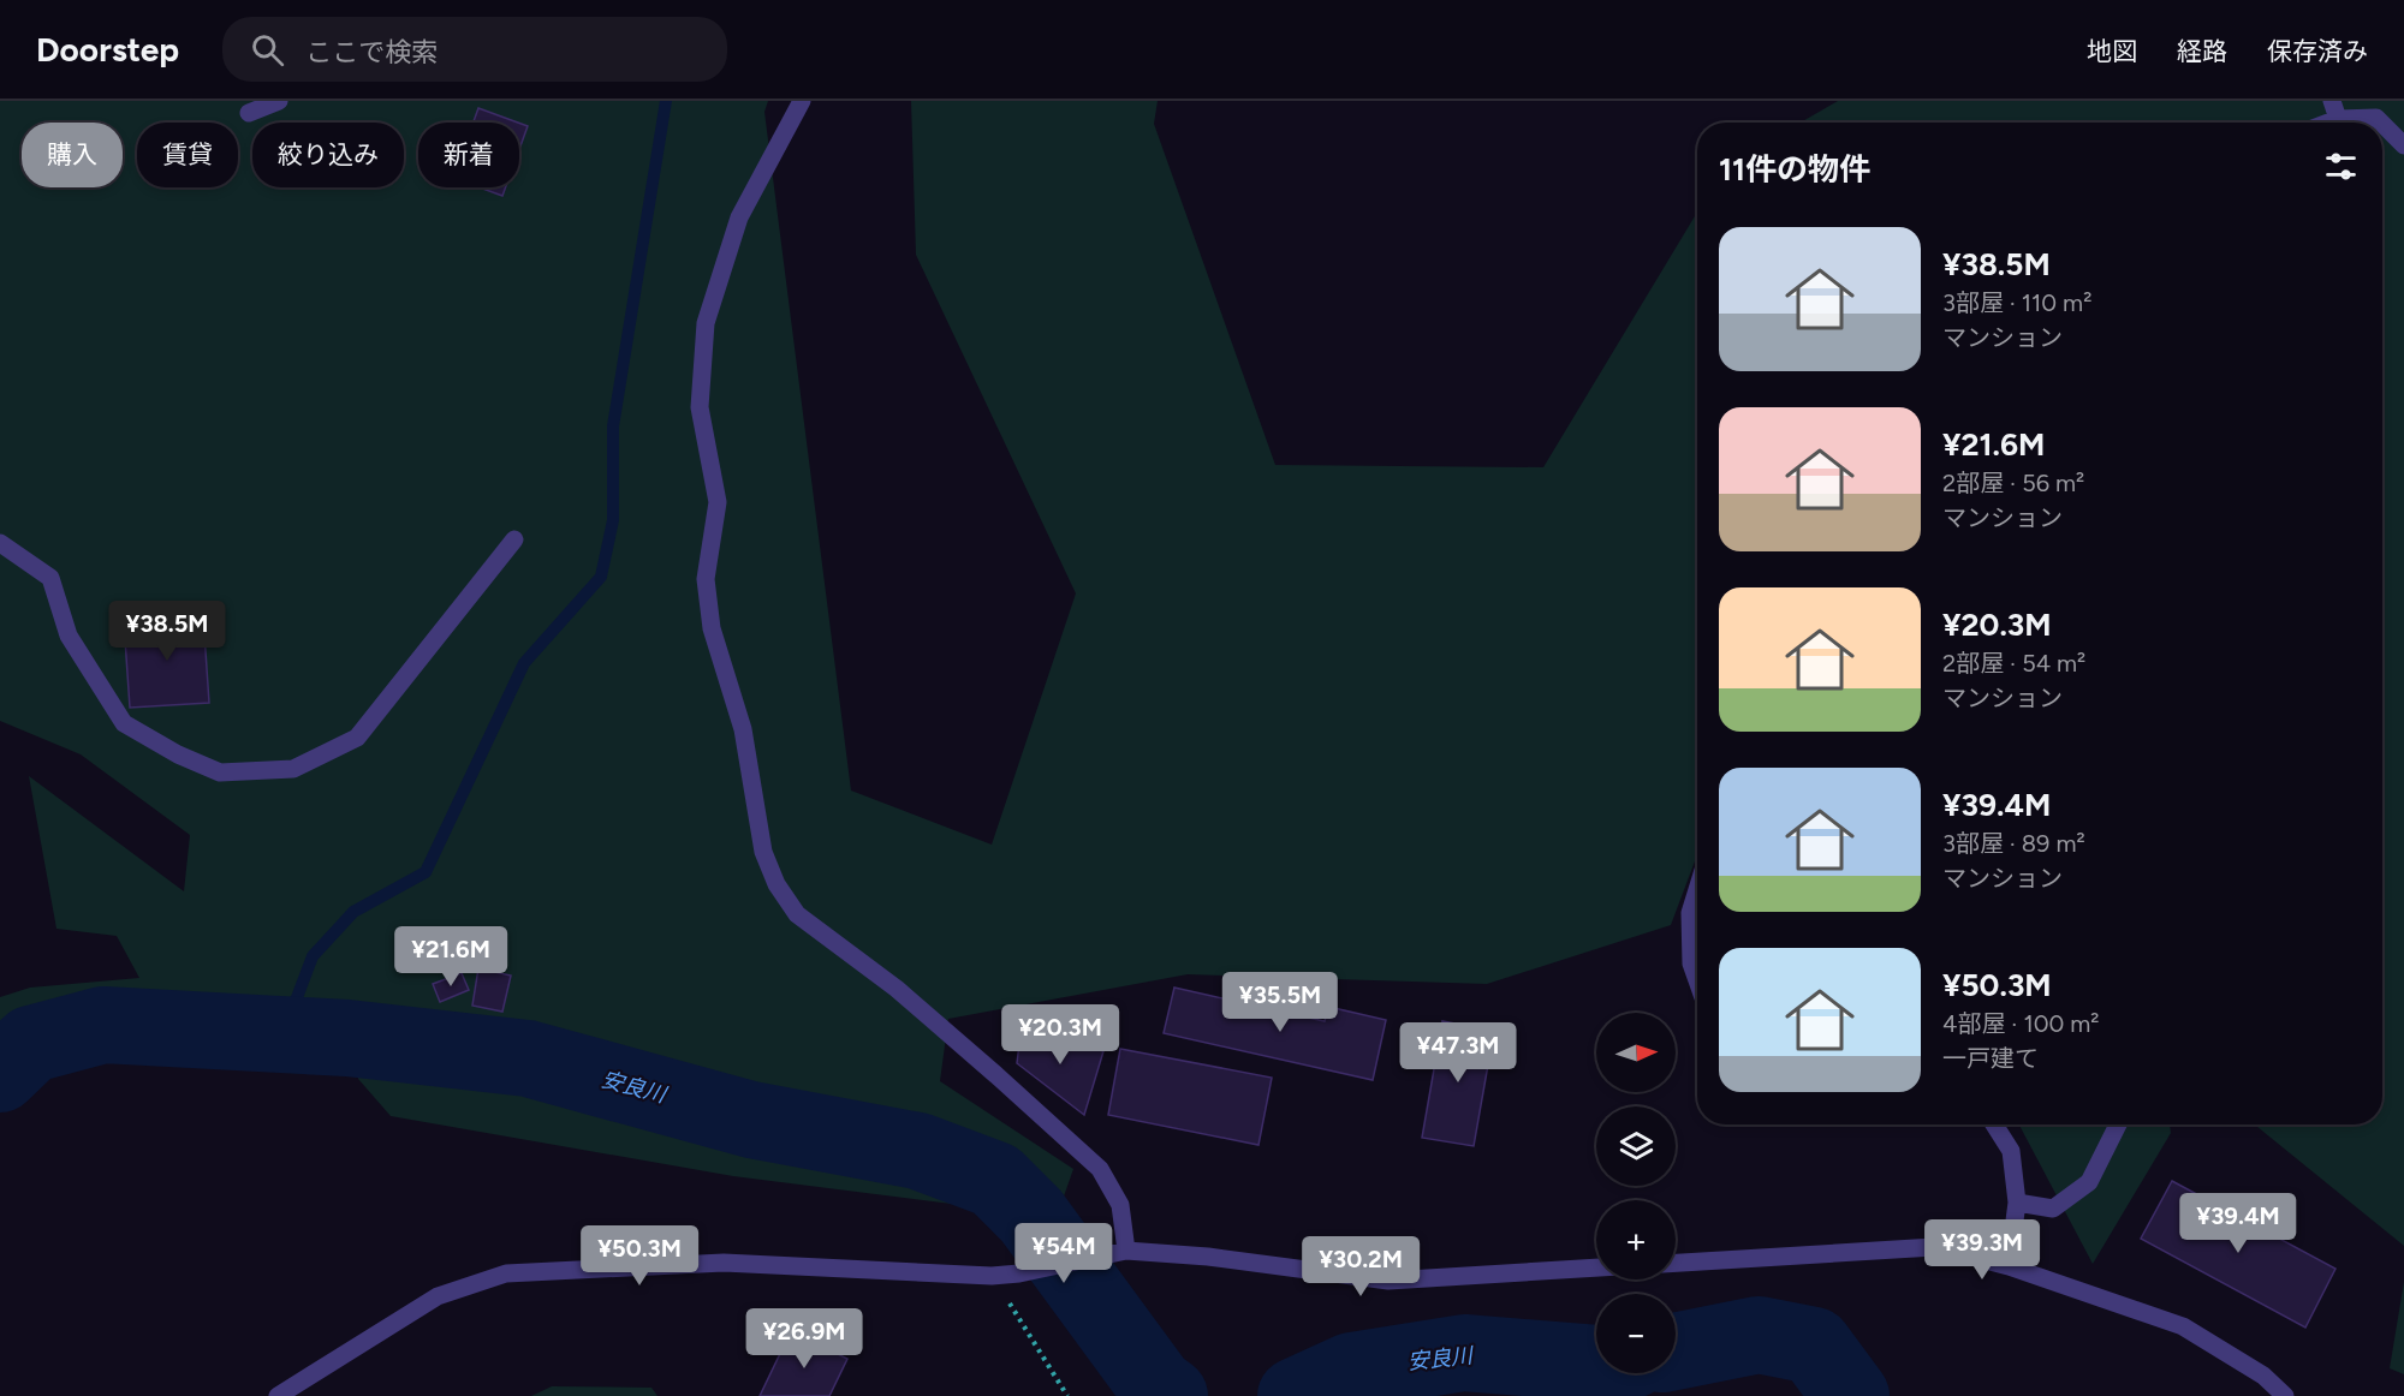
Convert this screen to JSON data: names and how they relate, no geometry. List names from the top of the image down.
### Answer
{
  "water": ["安良川"],
  "north": "right",
  "page": {
    "header": "Doorstep",
    "search": "ここで検索",
    "nav": ["地図", "経路", "保存済み"],
    "chip": [
      "購入",
      "賃貸",
      "絞り込み",
      "新着"
    ],
    "heading": "11件の物件",
    "list": [
      {
        "name": "¥38.5M",
        "note": "3部屋 · 110 m² · マンション"
      },
      {
        "name": "¥21.6M",
        "note": "2部屋 · 56 m² · マンション"
      },
      {
        "name": "¥20.3M",
        "note": "2部屋 · 54 m² · マンション"
      },
      {
        "name": "¥39.4M",
        "note": "3部屋 · 89 m² · マンション"
      },
      {
        "name": "¥50.3M",
        "note": "4部屋 · 100 m² · 一戸建て"
      }
    ],
    "price": [
      "¥38.5M",
      "¥21.6M",
      "¥35.5M",
      "¥20.3M",
      "¥47.3M",
      "¥39.4M",
      "¥39.3M",
      "¥54M",
      "¥50.3M",
      "¥30.2M",
      "¥26.9M"
    ],
    "map_buttons": ["+", "−"]
  }
}
